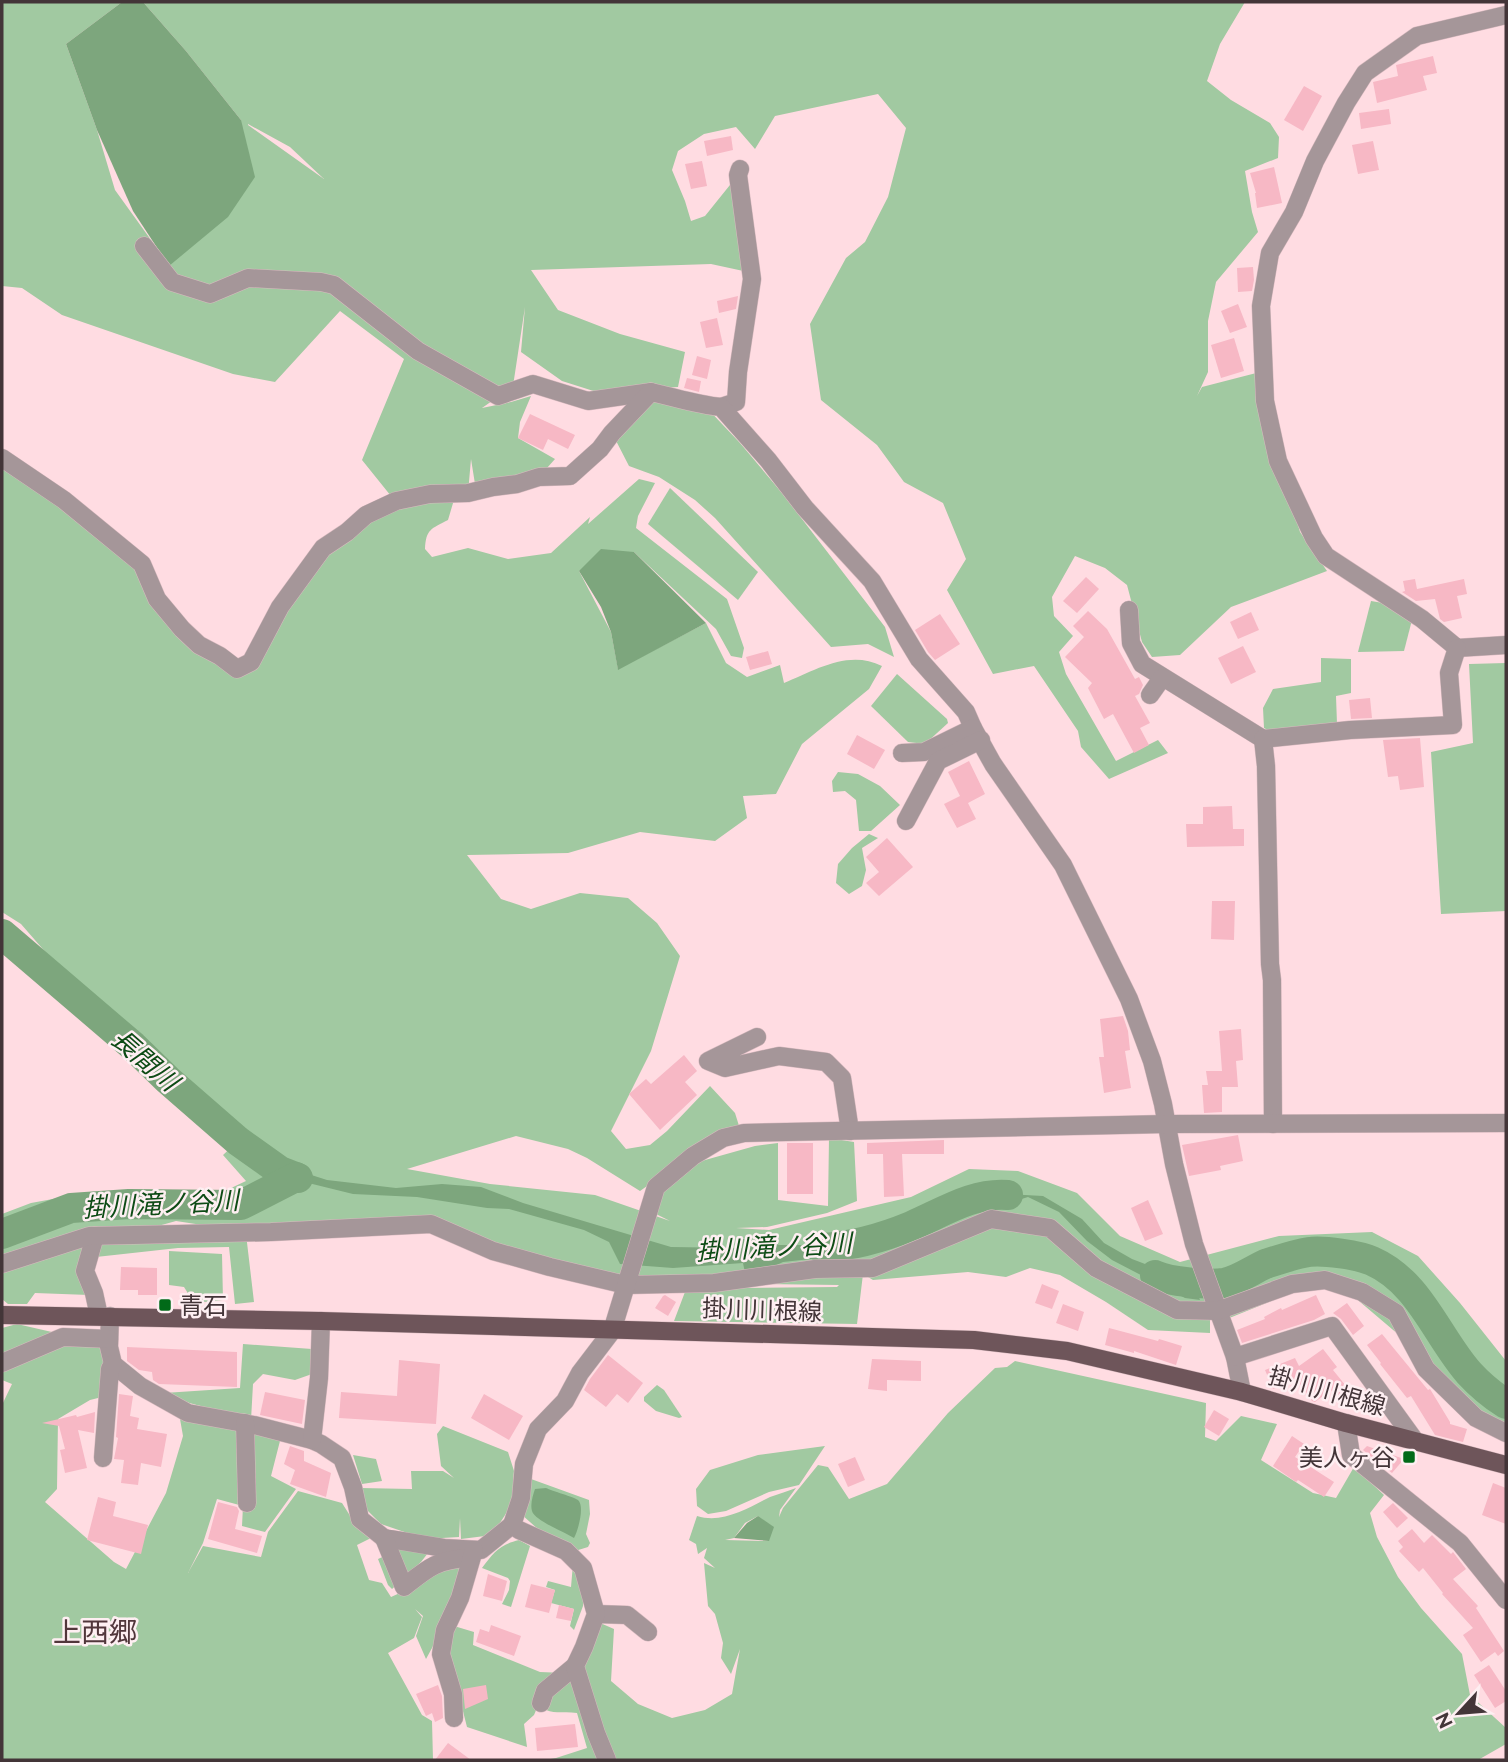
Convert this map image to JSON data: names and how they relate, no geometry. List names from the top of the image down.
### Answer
{
  "streets": {
    "main road": ["掛川川根線"]
  },
  "districts": ["上西郷"],
  "water": ["長間川", "掛川滝ノ谷川"],
  "places": {
    "transit": ["青石", "美人ヶ谷"]
  },
  "north": "bottom left"
}
